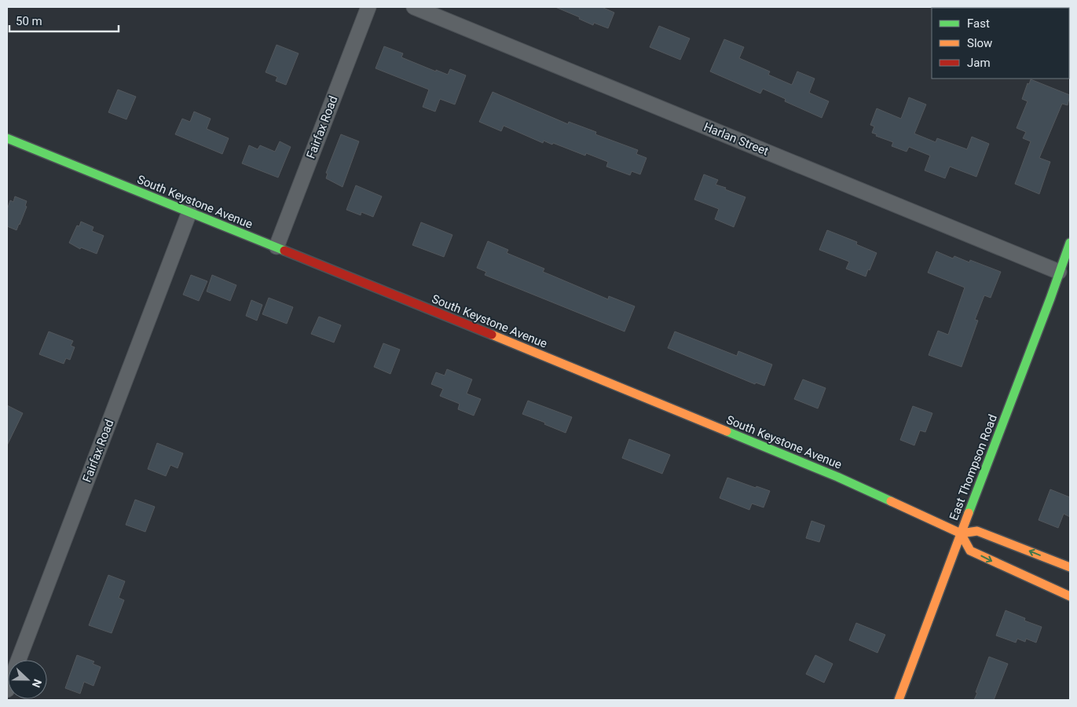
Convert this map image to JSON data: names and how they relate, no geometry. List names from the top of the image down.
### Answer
{
  "streets": {
    "main road": ["South Keystone Avenue", "East Thompson Road"],
    "street": ["Fairfax Road", "Harlan Street"]
  },
  "crossings": [
    ["Fairfax Road", "South Keystone Avenue"],
    ["Harlan Street", "East Thompson Road"],
    ["South Keystone Avenue", "East Thompson Road"]
  ],
  "legend": ["Fast", "Slow", "Jam"],
  "scale_bar": "50 m",
  "north": "right"
}
